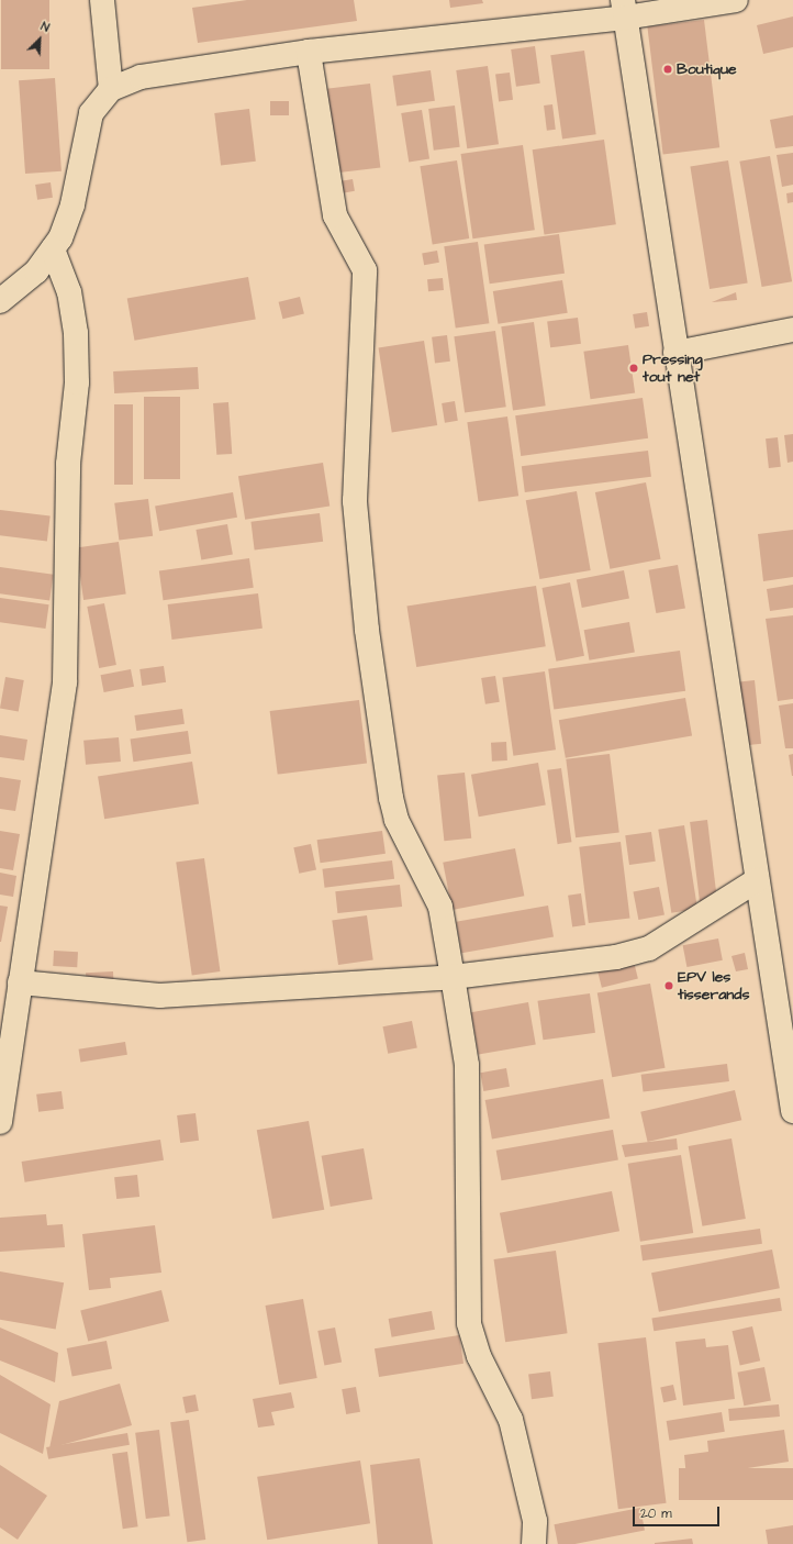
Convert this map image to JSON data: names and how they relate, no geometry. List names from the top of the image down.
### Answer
{
  "places": ["Boutique", "Pressing tout net", "EPV les tisserands"],
  "scale_bar": "20 m",
  "north": "top right"
}
